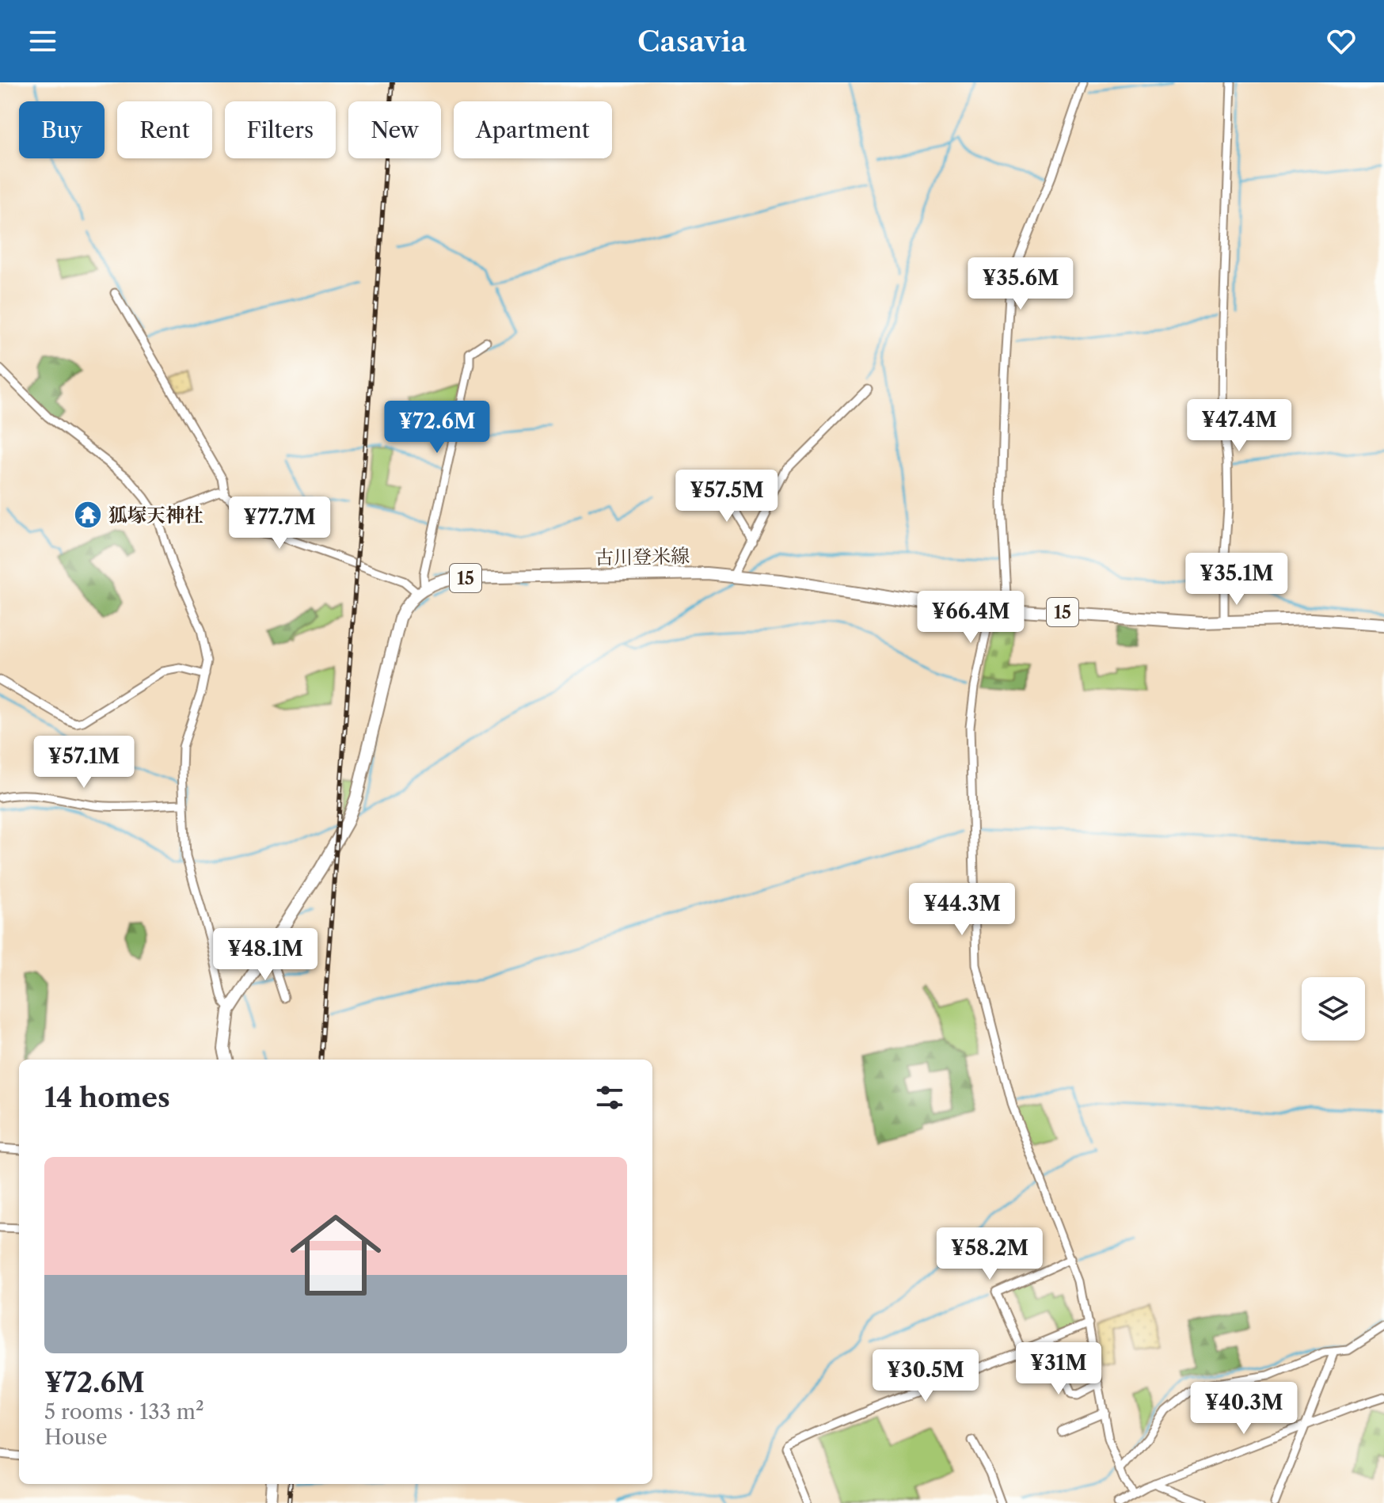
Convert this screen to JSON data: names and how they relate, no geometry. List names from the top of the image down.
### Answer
{
  "streets": {
    "main road": ["古川登米線", "15"]
  },
  "places": {
    "temple": ["狐塚天神社"]
  },
  "page": {
    "header": "Casavia",
    "chip": [
      "Buy",
      "Rent",
      "Filters",
      "New",
      "Apartment"
    ],
    "price": [
      "¥35.6M",
      "¥47.4M",
      "¥72.6M",
      "¥57.5M",
      "¥77.7M",
      "¥35.1M",
      "¥66.4M",
      "¥57.1M",
      "¥44.3M",
      "¥48.1M",
      "¥58.2M",
      "¥31M",
      "¥30.5M",
      "¥40.3M"
    ],
    "heading": "14 homes",
    "list": [
      {
        "name": "¥72.6M",
        "note": "5 rooms · 133 m² · House"
      }
    ]
  }
}
